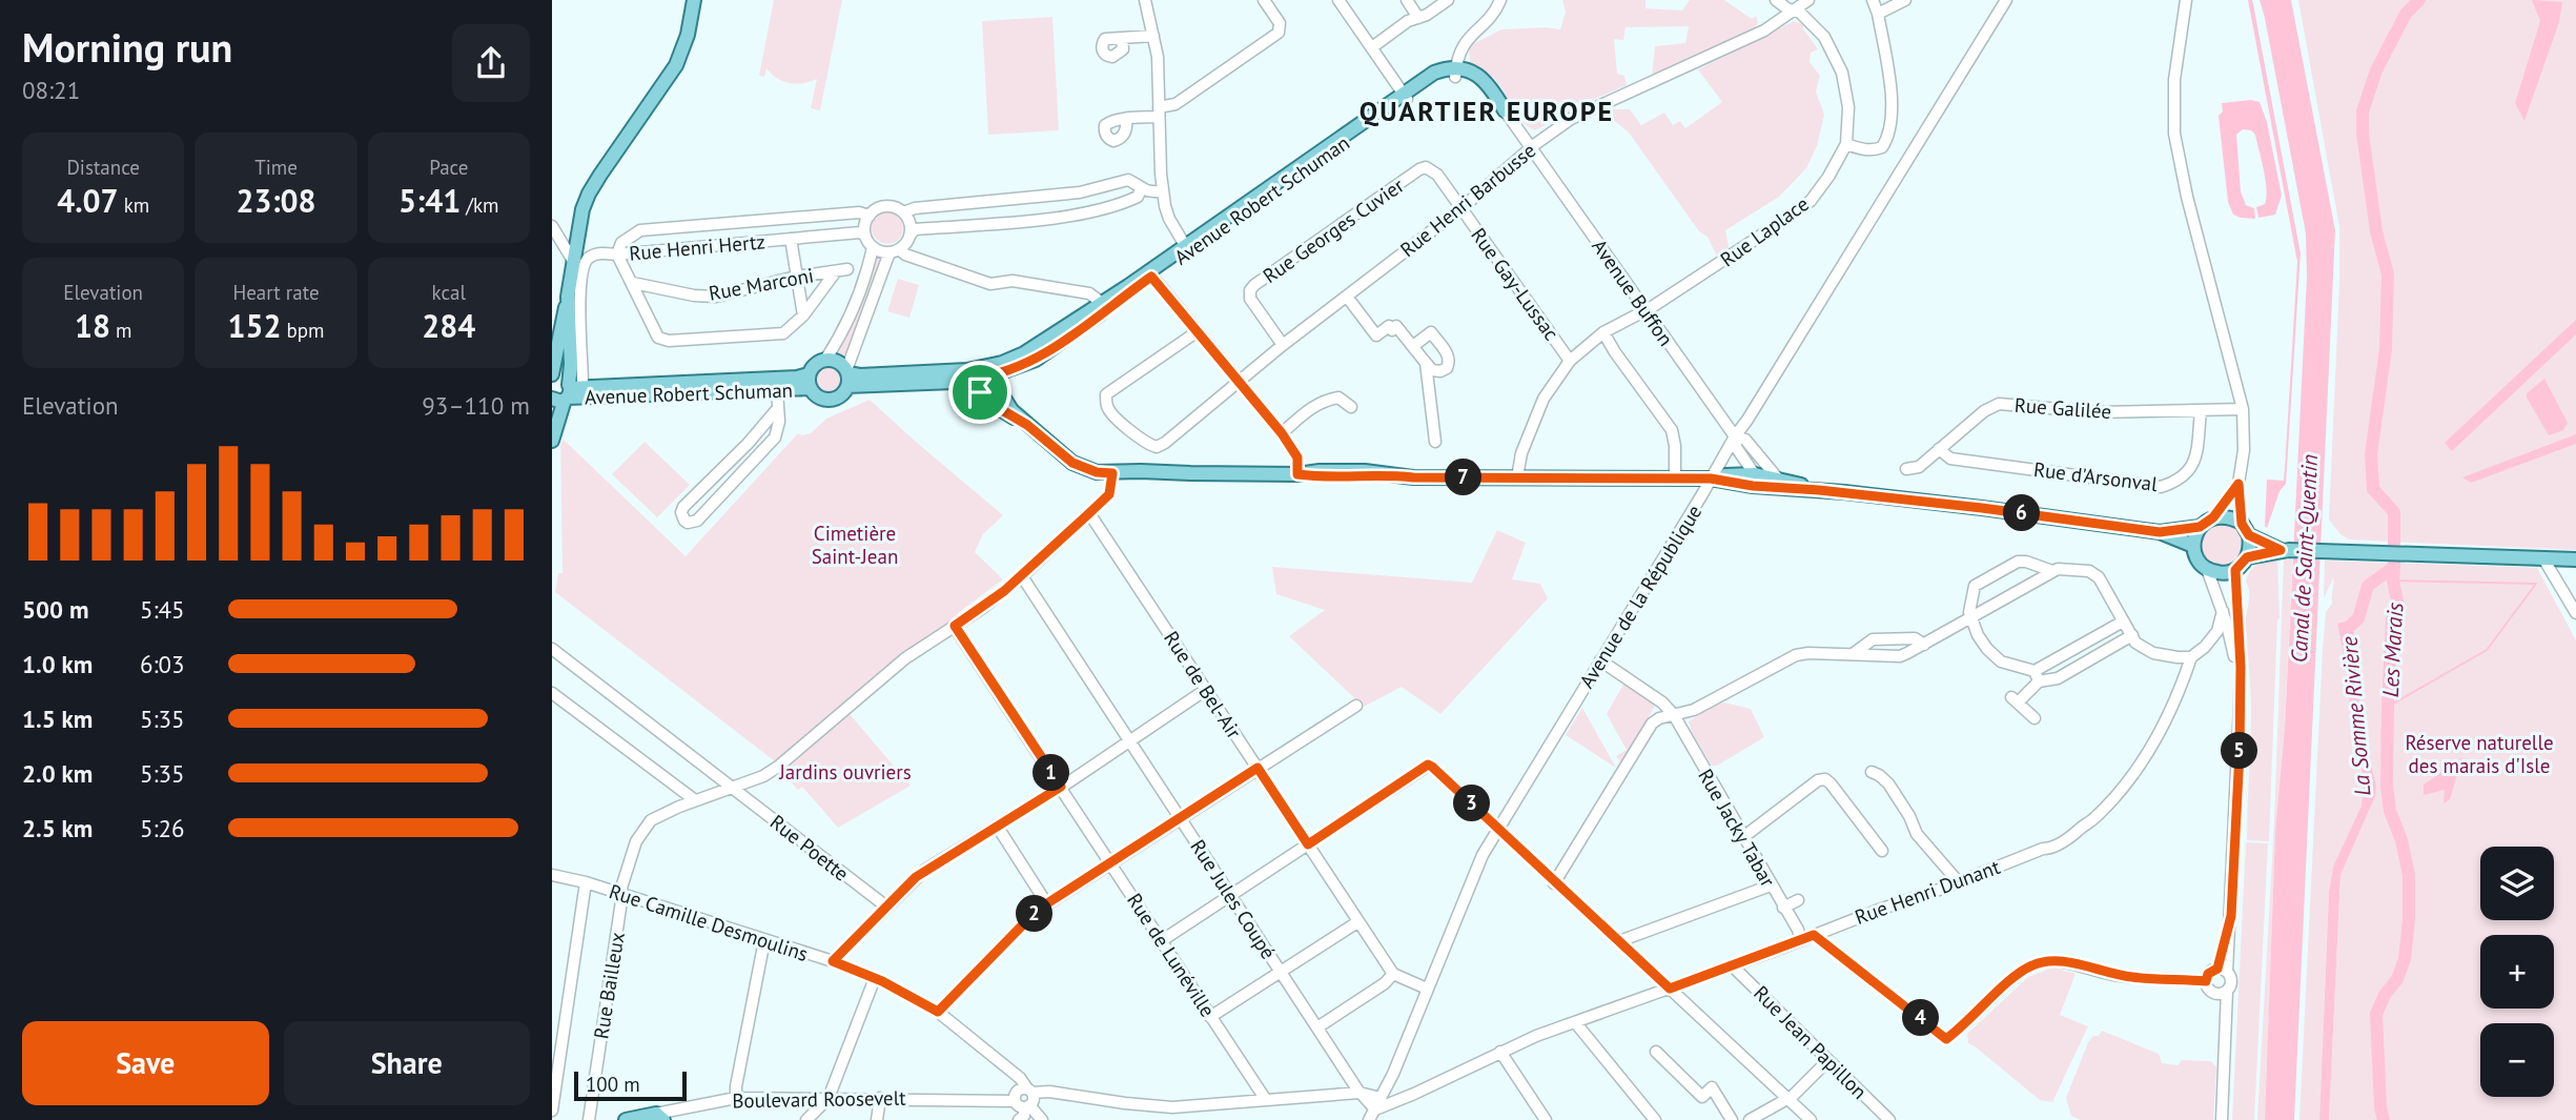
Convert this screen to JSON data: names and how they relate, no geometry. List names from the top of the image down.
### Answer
{
  "streets": {
    "main road": ["Avenue Robert Schuman", "Boulevard Roosevelt"],
    "street": [
      "Rue Henri Barbusse",
      "Rue Georges Cuvier",
      "Rue Laplace",
      "Rue Henri Hertz",
      "Rue Marconi",
      "Rue Gay-Lussac",
      "Avenue Buffon",
      "Rue Galilée",
      "Rue d'Arsonval",
      "Avenue de la République",
      "Rue de Bel-Air",
      "Rue Jacky Tabar",
      "Rue Poette",
      "Rue Henri Dunant",
      "Rue Jules Coupé",
      "Rue Camille Desmoulins",
      "Rue de Lunéville",
      "Rue Bailleux",
      "Rue Jean Papillon"
    ]
  },
  "crossings": [
    ["Rue Henri Barbusse", "Rue Georges Cuvier"],
    ["Rue Henri Barbusse", "Rue Laplace"],
    ["Rue Henri Barbusse", "Rue Gay-Lussac"],
    ["Rue Henri Barbusse", "Avenue Buffon"],
    ["Rue Georges Cuvier", "Rue Gay-Lussac"],
    ["Rue Laplace", "Rue Gay-Lussac"],
    ["Rue Laplace", "Avenue Buffon"],
    ["Avenue Buffon", "Avenue de la République"],
    ["Rue Galilée", "Rue d'Arsonval"],
    ["Avenue de la République", "Rue Henri Dunant"],
    ["Avenue de la République", "Rue Jules Coupé"],
    ["Rue de Bel-Air", "Rue Bailleux"],
    ["Rue Jacky Tabar", "Rue Henri Dunant"],
    ["Rue Poette", "Rue Bailleux"],
    ["Rue Henri Dunant", "Rue Jules Coupé"],
    ["Rue Henri Dunant", "Rue Jean Papillon"],
    ["Rue Jules Coupé", "Rue Bailleux"],
    ["Rue Camille Desmoulins", "Rue Bailleux"],
    ["Rue Camille Desmoulins", "Boulevard Roosevelt"],
    ["Rue de Lunéville", "Rue Bailleux"]
  ],
  "districts": ["QUARTIER EUROPE"],
  "water": ["Canal de Saint-Quentin", "Les Marais", "La Somme Rivière"],
  "parks": ["Cimetière Saint-Jean", "Réserve naturelle des marais d'Isle", "Jardins ouvriers"],
  "scale_bar": "100 m",
  "page": {
    "heading": ["Morning run", "08:21"],
    "stats": [
      ["Distance", "4.07 km"],
      ["Time", "23:08"],
      ["Pace", "5:41 /km"],
      ["Elevation", "18 m"],
      ["Heart rate", "152 bpm"],
      ["kcal", "284"]
    ],
    "chart": ["Elevation", "93–110 m"],
    "pins": [
      "7",
      "6",
      "5",
      "1",
      "3",
      "2",
      "4"
    ],
    "list": [
      {
        "name": "500 m",
        "note": "5:45"
      },
      {
        "name": "1.0 km",
        "note": "6:03"
      },
      {
        "name": "1.5 km",
        "note": "5:35"
      },
      {
        "name": "2.0 km",
        "note": "5:35"
      },
      {
        "name": "2.5 km",
        "note": "5:26"
      }
    ],
    "map_buttons": ["+", "−"],
    "buttons": ["Save", "Share"],
    "scale": "100 m"
  }
}
